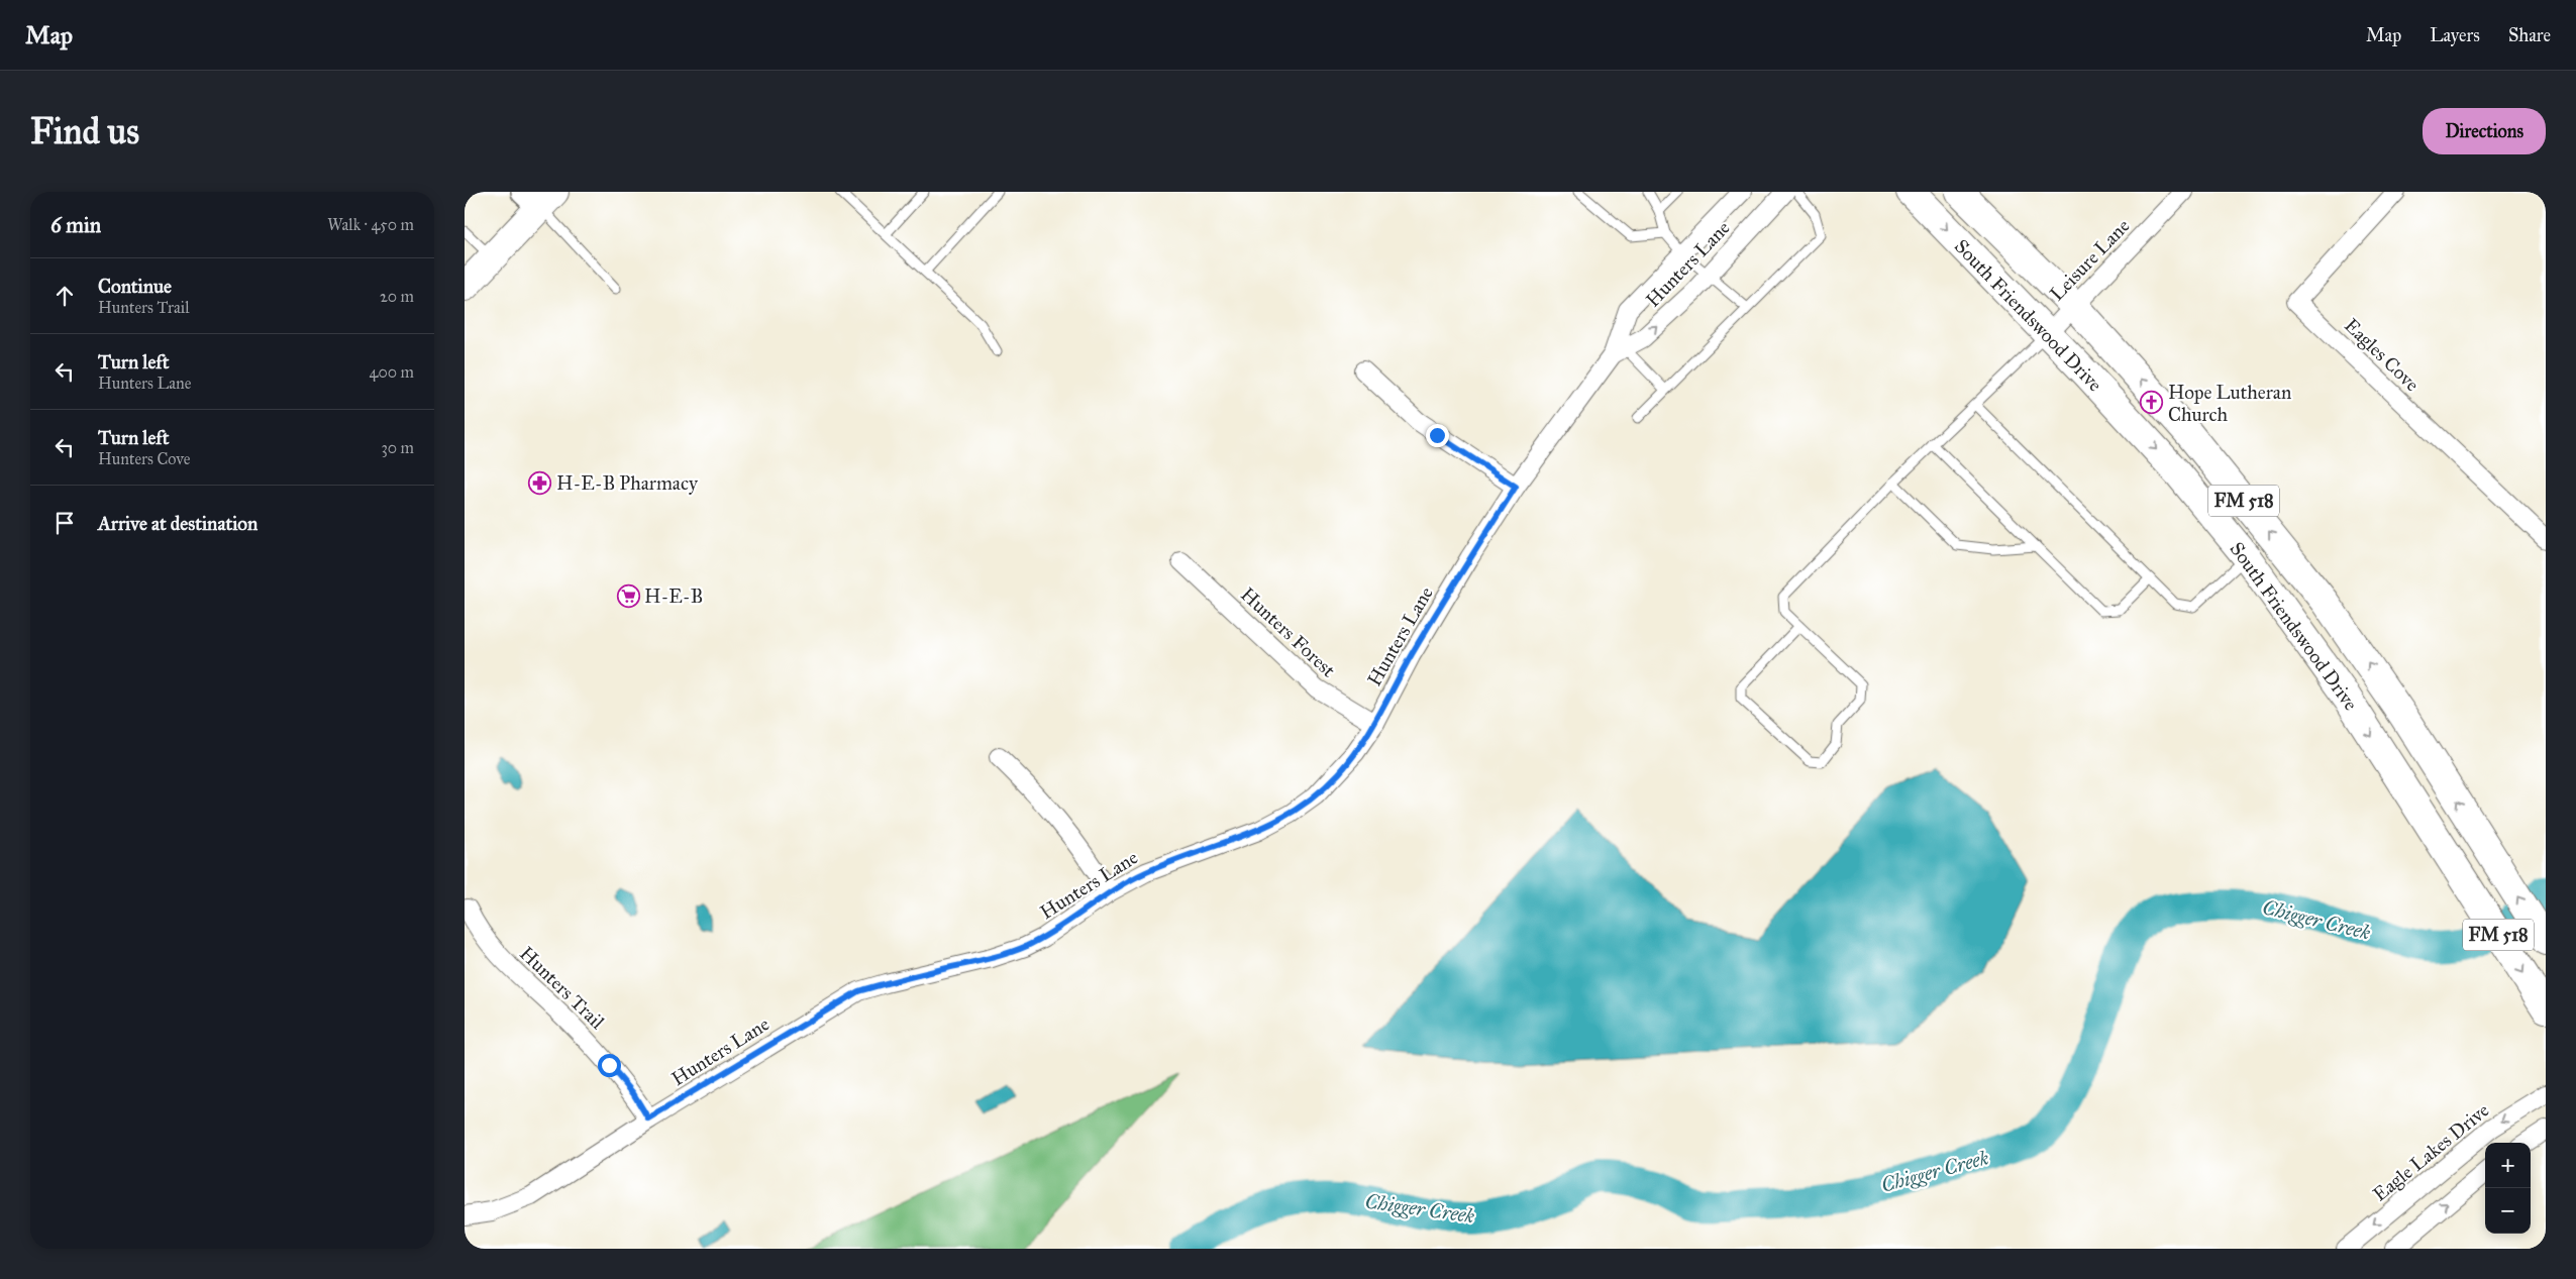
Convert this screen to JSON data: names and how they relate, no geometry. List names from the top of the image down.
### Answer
{
  "streets": {
    "main road": ["South Friendswood Drive", "FM 518"],
    "street": [
      "Leisure Lane",
      "Hunters Lane",
      "Eagles Cove",
      "Hunters Forest",
      "Hunters Trail",
      "Eagle Lakes Drive"
    ]
  },
  "crossings": [
    ["Leisure Lane", "South Friendswood Drive"],
    ["Hunters Lane", "Hunters Forest"],
    ["Hunters Lane", "Hunters Trail"]
  ],
  "water": ["Chigger Creek"],
  "places": {
    "church": ["Hope Lutheran Church"],
    "pharmacy": ["H-E-B Pharmacy"],
    "supermarket": ["H-E-B"]
  },
  "page": {
    "header": "Map",
    "nav": ["Map", "Layers", "Share"],
    "buttons": "Directions",
    "title": "Find us",
    "heading": ["6 min", "Walk · 450 m"],
    "list": [
      ["Continue", "Hunters Trail", "20 m"],
      ["Turn left", "Hunters Lane", "400 m"],
      ["Turn left", "Hunters Cove", "30 m"],
      "Arrive at destination"
    ],
    "map_buttons": ["+", "−"]
  }
}
